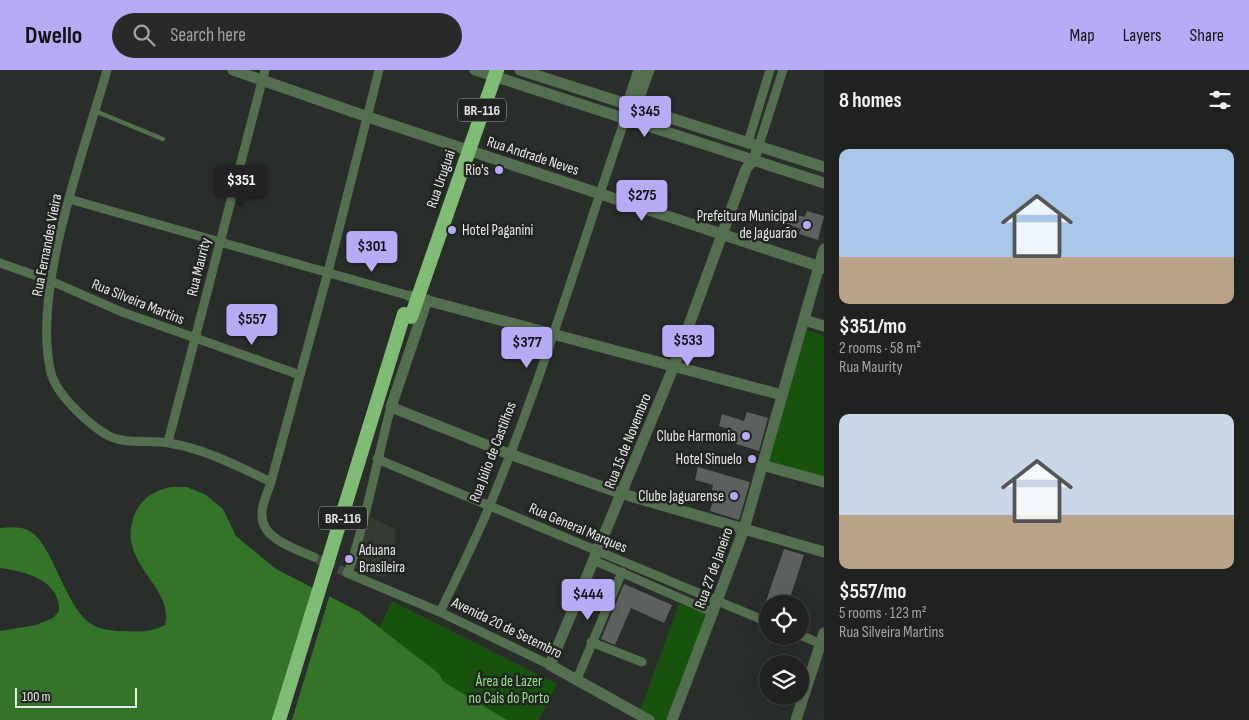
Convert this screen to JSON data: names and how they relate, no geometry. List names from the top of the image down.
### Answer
{
  "streets": {
    "highway": ["BR-116", "Rua Uruguai"],
    "street": [
      "Rua Andrade Neves",
      "Rua Fernandes Vieira",
      "Rua Maurity",
      "Rua Silveira Martins",
      "Rua 15 de Novembro",
      "Rua Júlio de Castilhos",
      "Rua General Marques",
      "Rua 27 de Janeiro",
      "Avenida 20 de Setembro"
    ]
  },
  "crossings": [
    ["BR-116", "Rua Uruguai"],
    ["Rua Andrade Neves", "Rua Uruguai"],
    ["Rua Andrade Neves", "Rua Maurity"],
    ["Rua Andrade Neves", "Rua 15 de Novembro"],
    ["Rua Andrade Neves", "Rua Júlio de Castilhos"],
    ["Rua Andrade Neves", "Rua 27 de Janeiro"],
    ["Rua Fernandes Vieira", "Rua Maurity"],
    ["Rua Fernandes Vieira", "Rua Silveira Martins"],
    ["Rua Maurity", "Rua Silveira Martins"],
    ["Rua 15 de Novembro", "Rua General Marques"],
    ["Rua 15 de Novembro", "Avenida 20 de Setembro"],
    ["Rua Júlio de Castilhos", "Rua General Marques"],
    ["Rua Júlio de Castilhos", "Avenida 20 de Setembro"],
    ["Rua General Marques", "Rua 27 de Janeiro"],
    ["Rua General Marques", "Avenida 20 de Setembro"]
  ],
  "parks": ["Área de Lazer no Cais do Porto"],
  "places": [
    "Rio's",
    "Prefeitura Municipal de Jaguarão",
    "Hotel Paganini",
    "Clube Harmonia",
    "Hotel Sinuelo",
    "Clube Jaguarense",
    "Aduana Brasileira"
  ],
  "scale_bar": "100 m",
  "page": {
    "header": "Dwello",
    "search": "Search here",
    "nav": ["Map", "Layers", "Share"],
    "heading": "8 homes",
    "price": [
      "$345",
      "$351",
      "$275",
      "$301",
      "$557",
      "$533",
      "$377",
      "$444"
    ],
    "list": [
      {
        "name": "$351/mo",
        "note": "2 rooms · 58 m² · Rua Maurity"
      },
      {
        "name": "$557/mo",
        "note": "5 rooms · 123 m² · Rua Silveira Martins"
      }
    ],
    "scale": "100 m"
  }
}
